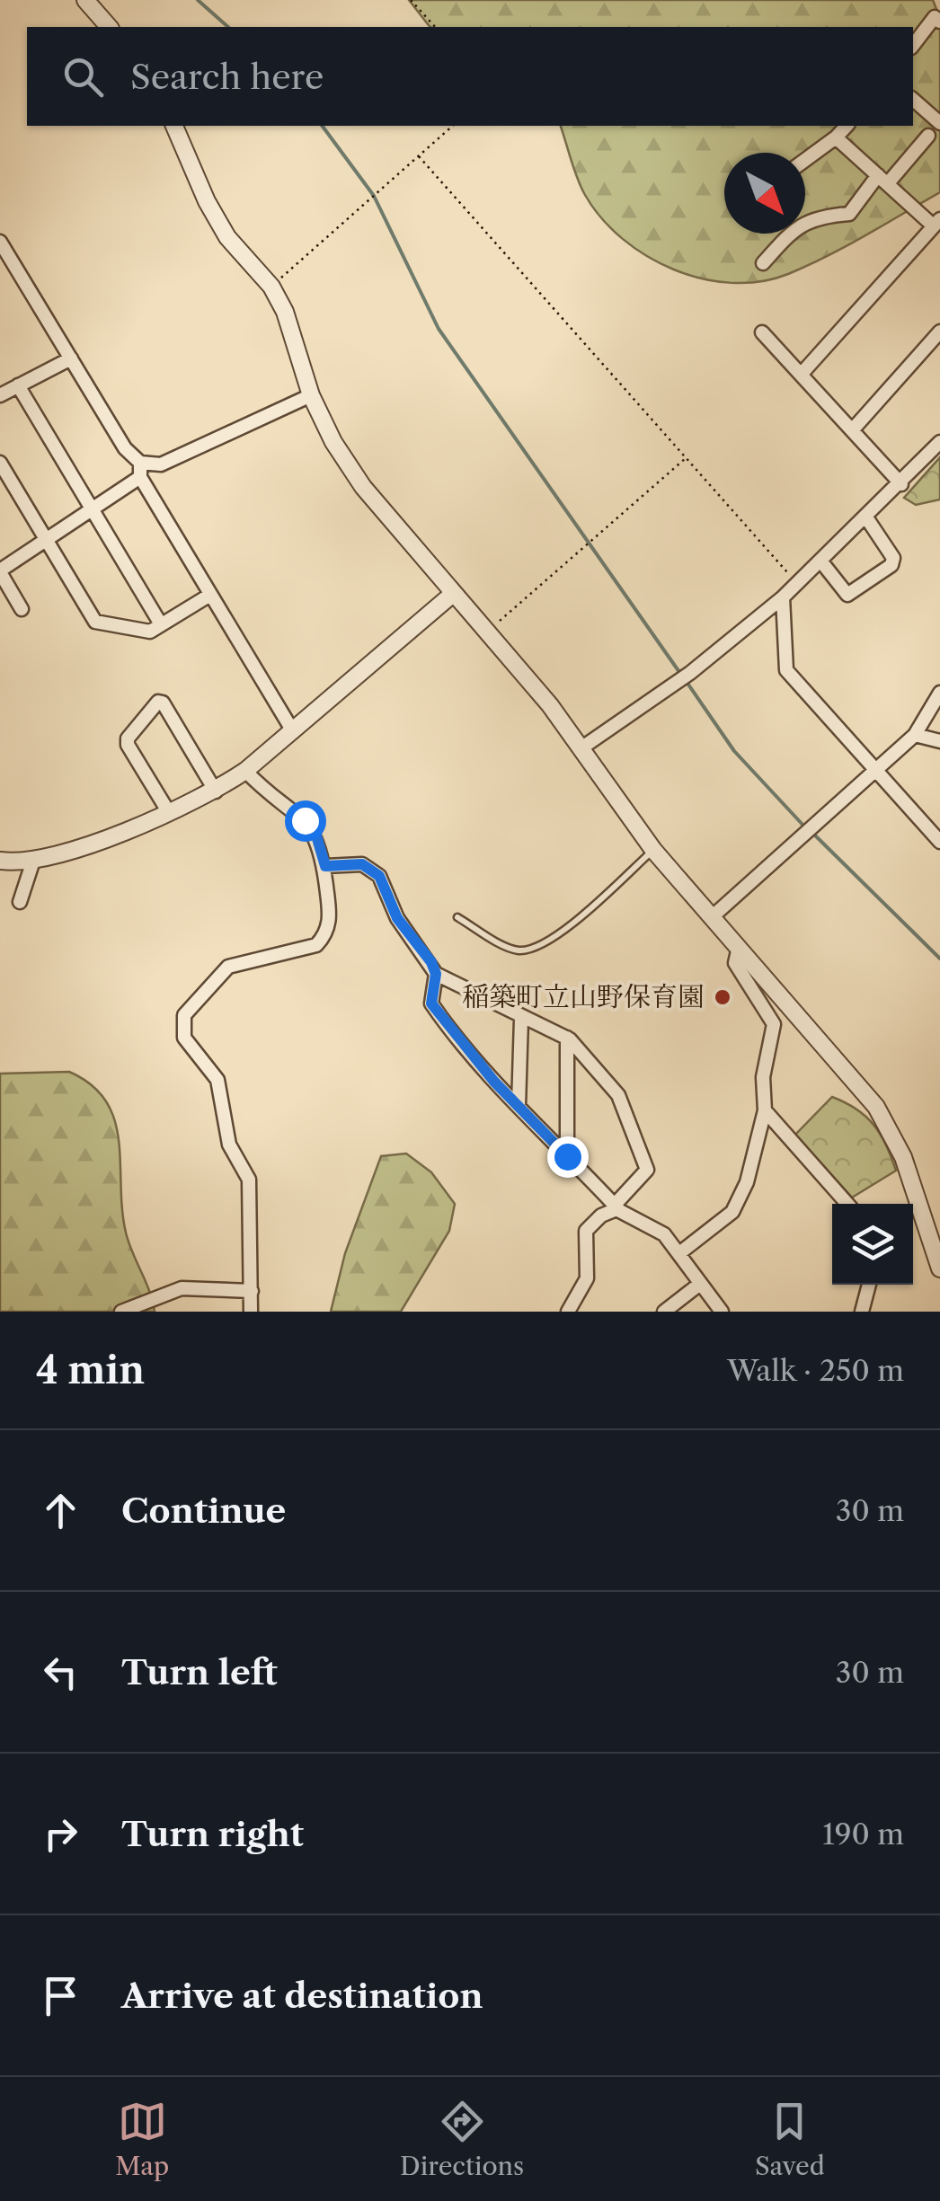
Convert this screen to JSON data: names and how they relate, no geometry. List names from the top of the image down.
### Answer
{
  "places": ["稲築町立山野保育園"],
  "north": "bottom right",
  "page": {
    "search": "Search here",
    "heading": ["4 min", "Walk · 250 m"],
    "list": [
      ["Continue", "30 m"],
      ["Turn left", "30 m"],
      ["Turn right", "190 m"],
      "Arrive at destination"
    ],
    "nav": ["Map", "Directions", "Saved"]
  }
}
